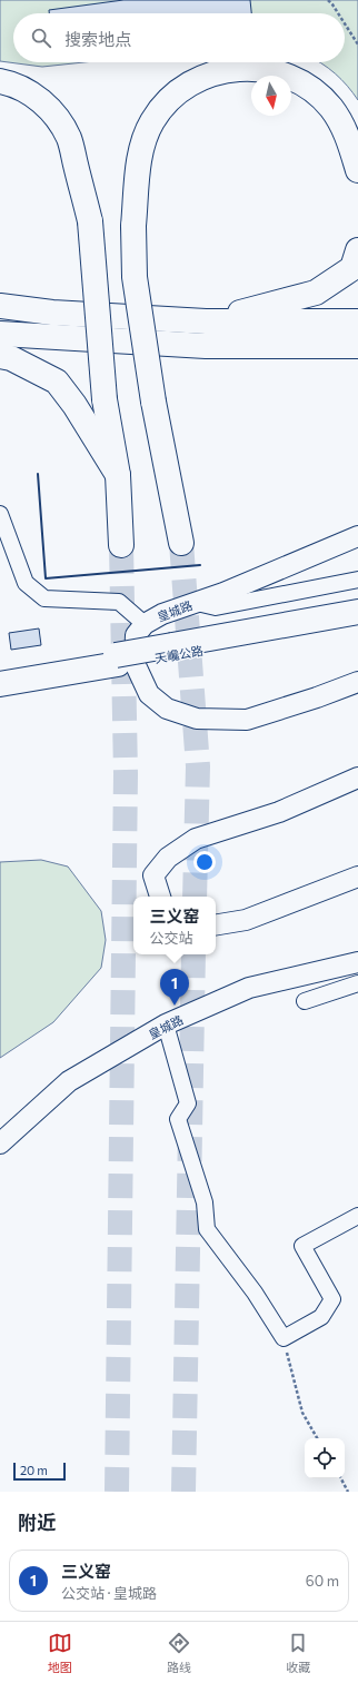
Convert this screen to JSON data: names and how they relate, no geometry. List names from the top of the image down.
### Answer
{
  "streets": {
    "main road": ["天巉公路"],
    "street": ["皇城路"]
  },
  "scale_bar": "20 m",
  "north": "bottom",
  "page": {
    "search": "搜索地点",
    "popup": ["三义窑", "公交站"],
    "pins": "1",
    "scale": "20 m",
    "heading": "附近",
    "list": [
      {
        "mark": "1",
        "name": "三义窑",
        "note": "公交站 · 皇城路",
        "value": "60 m"
      }
    ],
    "nav": ["地图", "路线", "收藏"]
  }
}
